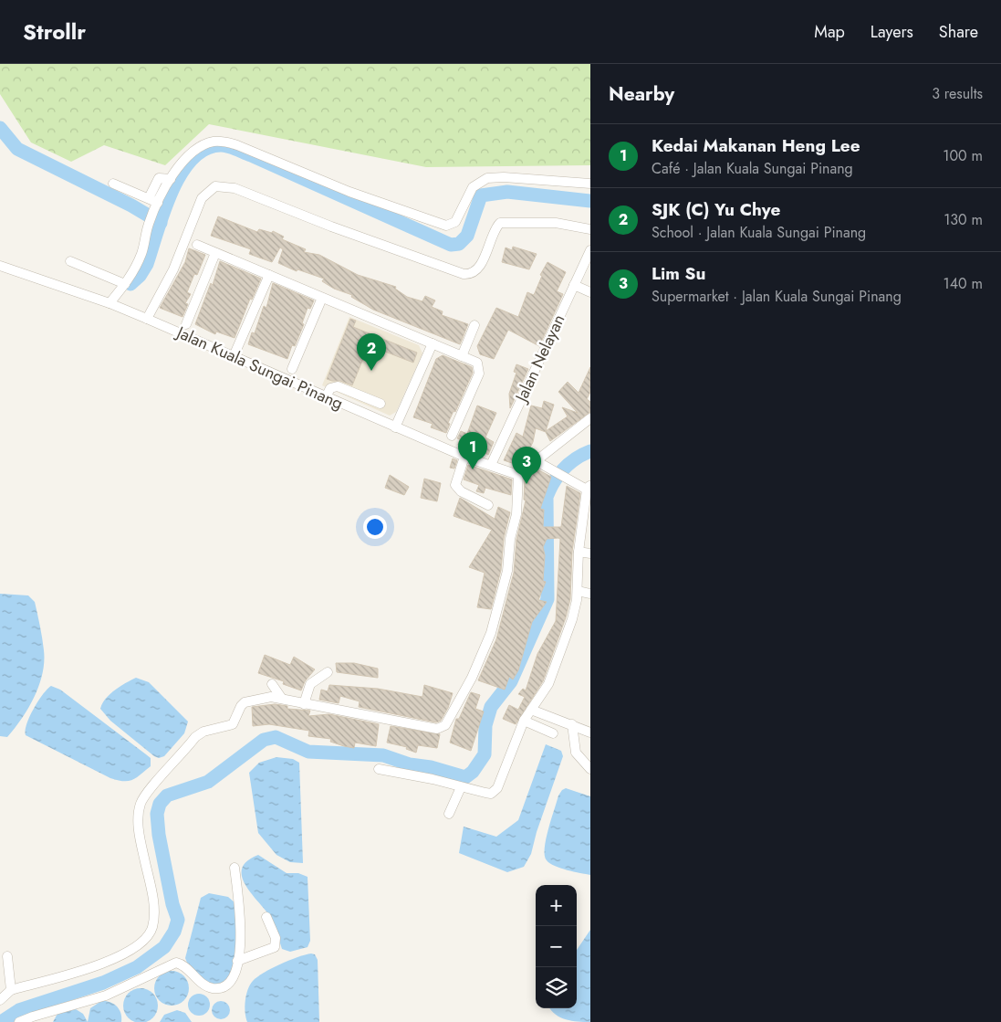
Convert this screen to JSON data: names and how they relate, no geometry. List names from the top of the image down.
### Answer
{
  "streets": {
    "street": ["Jalan Nelayan", "Jalan Kuala Sungai Pinang"]
  },
  "crossings": [
    ["Jalan Nelayan", "Jalan Kuala Sungai Pinang"]
  ],
  "page": {
    "header": "Strollr",
    "nav": ["Map", "Layers", "Share"],
    "heading": ["Nearby", "3 results"],
    "list": [
      {
        "mark": "1",
        "name": "Kedai Makanan Heng Lee",
        "note": "Café · Jalan Kuala Sungai Pinang",
        "value": "100 m"
      },
      {
        "mark": "2",
        "name": "SJK (C) Yu Chye",
        "note": "School · Jalan Kuala Sungai Pinang",
        "value": "130 m"
      },
      {
        "mark": "3",
        "name": "Lim Su",
        "note": "Supermarket · Jalan Kuala Sungai Pinang",
        "value": "140 m"
      }
    ],
    "pins": ["2", "1", "3"],
    "map_buttons": ["+", "−"]
  }
}
